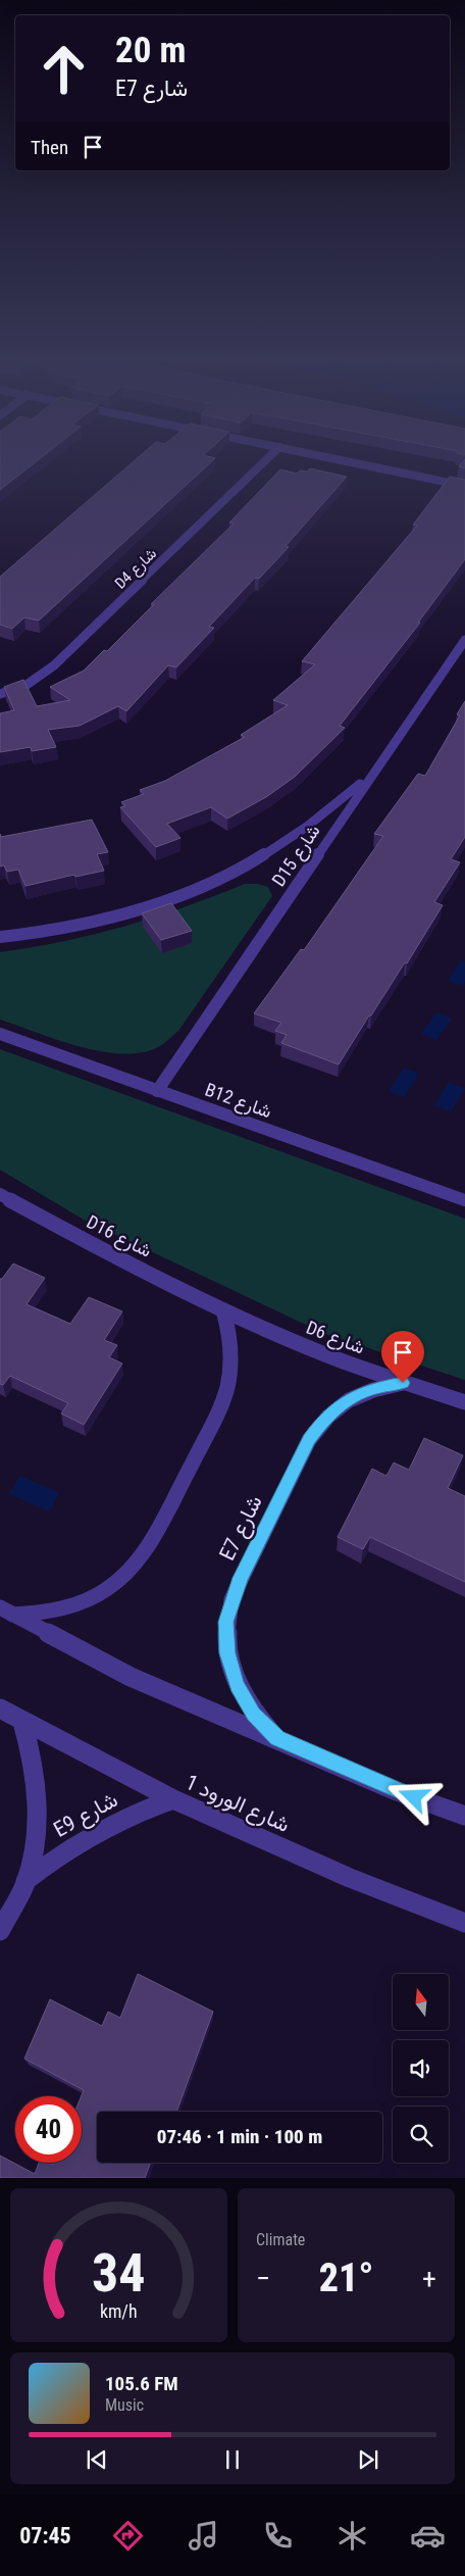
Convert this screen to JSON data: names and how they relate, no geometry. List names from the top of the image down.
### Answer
{
  "streets": {
    "street": [
      "D4 شارع",
      "D15 شارع",
      "B12 شارع",
      "D16 شارع",
      "D6 شارع",
      "E7 شارع",
      "شارع الورود 1",
      "E9 شارع"
    ]
  },
  "crossings": [
    ["D15 شارع", "B12 شارع"],
    ["D16 شارع", "D6 شارع"],
    ["D6 شارع", "E7 شارع"],
    ["شارع الورود 1", "E9 شارع"]
  ],
  "north": "top",
  "page": {
    "turn": ["20 m", "E7 شارع"],
    "then": "Then",
    "limit": "40",
    "trip": "07:46 · 1 min · 100 m",
    "tile": "Climate",
    "heat": ["−", "21°", "+"],
    "song": ["105.6 FM", "Music"],
    "tabs": "07:45",
    "gauge": ["34", "km/h"]
  }
}
